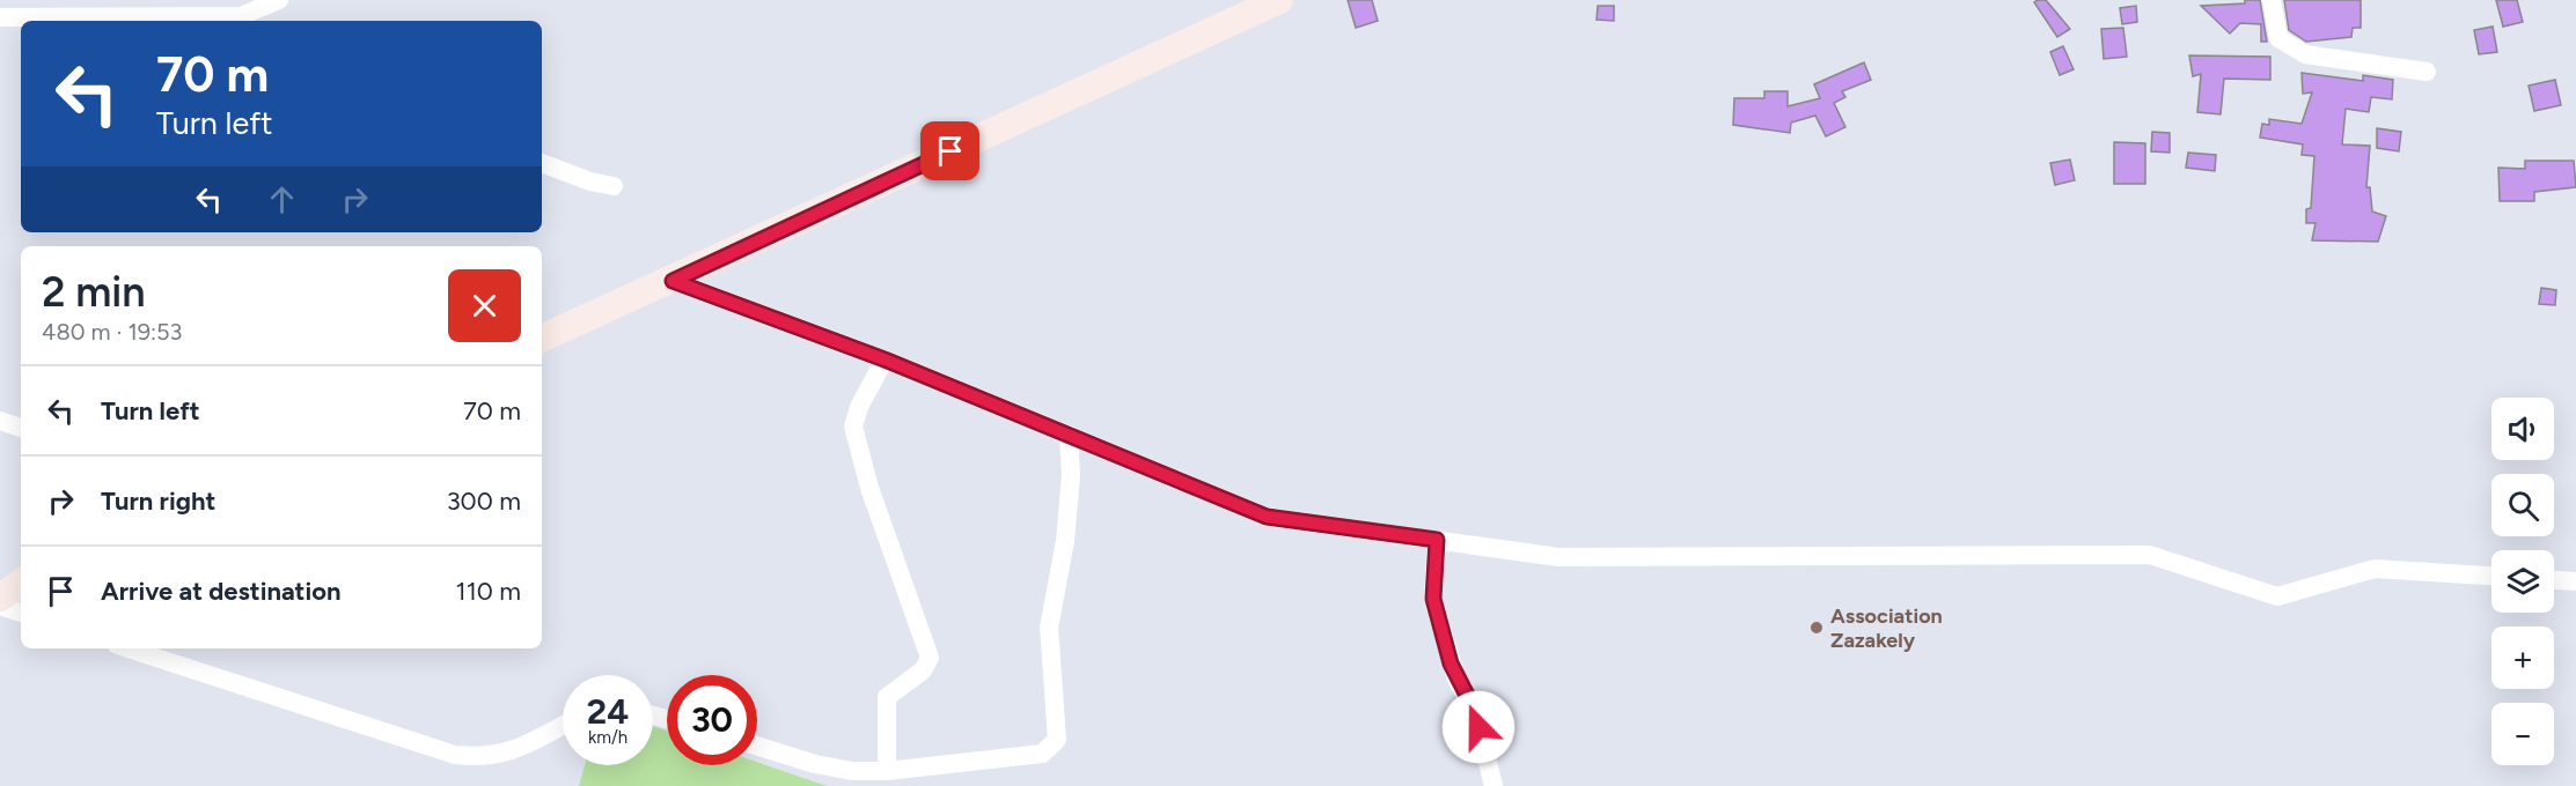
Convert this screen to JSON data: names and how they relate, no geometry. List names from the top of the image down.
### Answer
{
  "places": ["Association Zazakely"],
  "page": {
    "turn": ["70 m", "Turn left"],
    "heading": ["2 min", "480 m · 19:53"],
    "list": [
      {
        "name": "Turn left",
        "value": "70 m"
      },
      {
        "name": "Turn right",
        "value": "300 m"
      },
      {
        "name": "Arrive at destination",
        "value": "110 m"
      }
    ],
    "map_buttons": ["+", "−"],
    "speed": "24 km/h",
    "limit": "30"
  }
}
